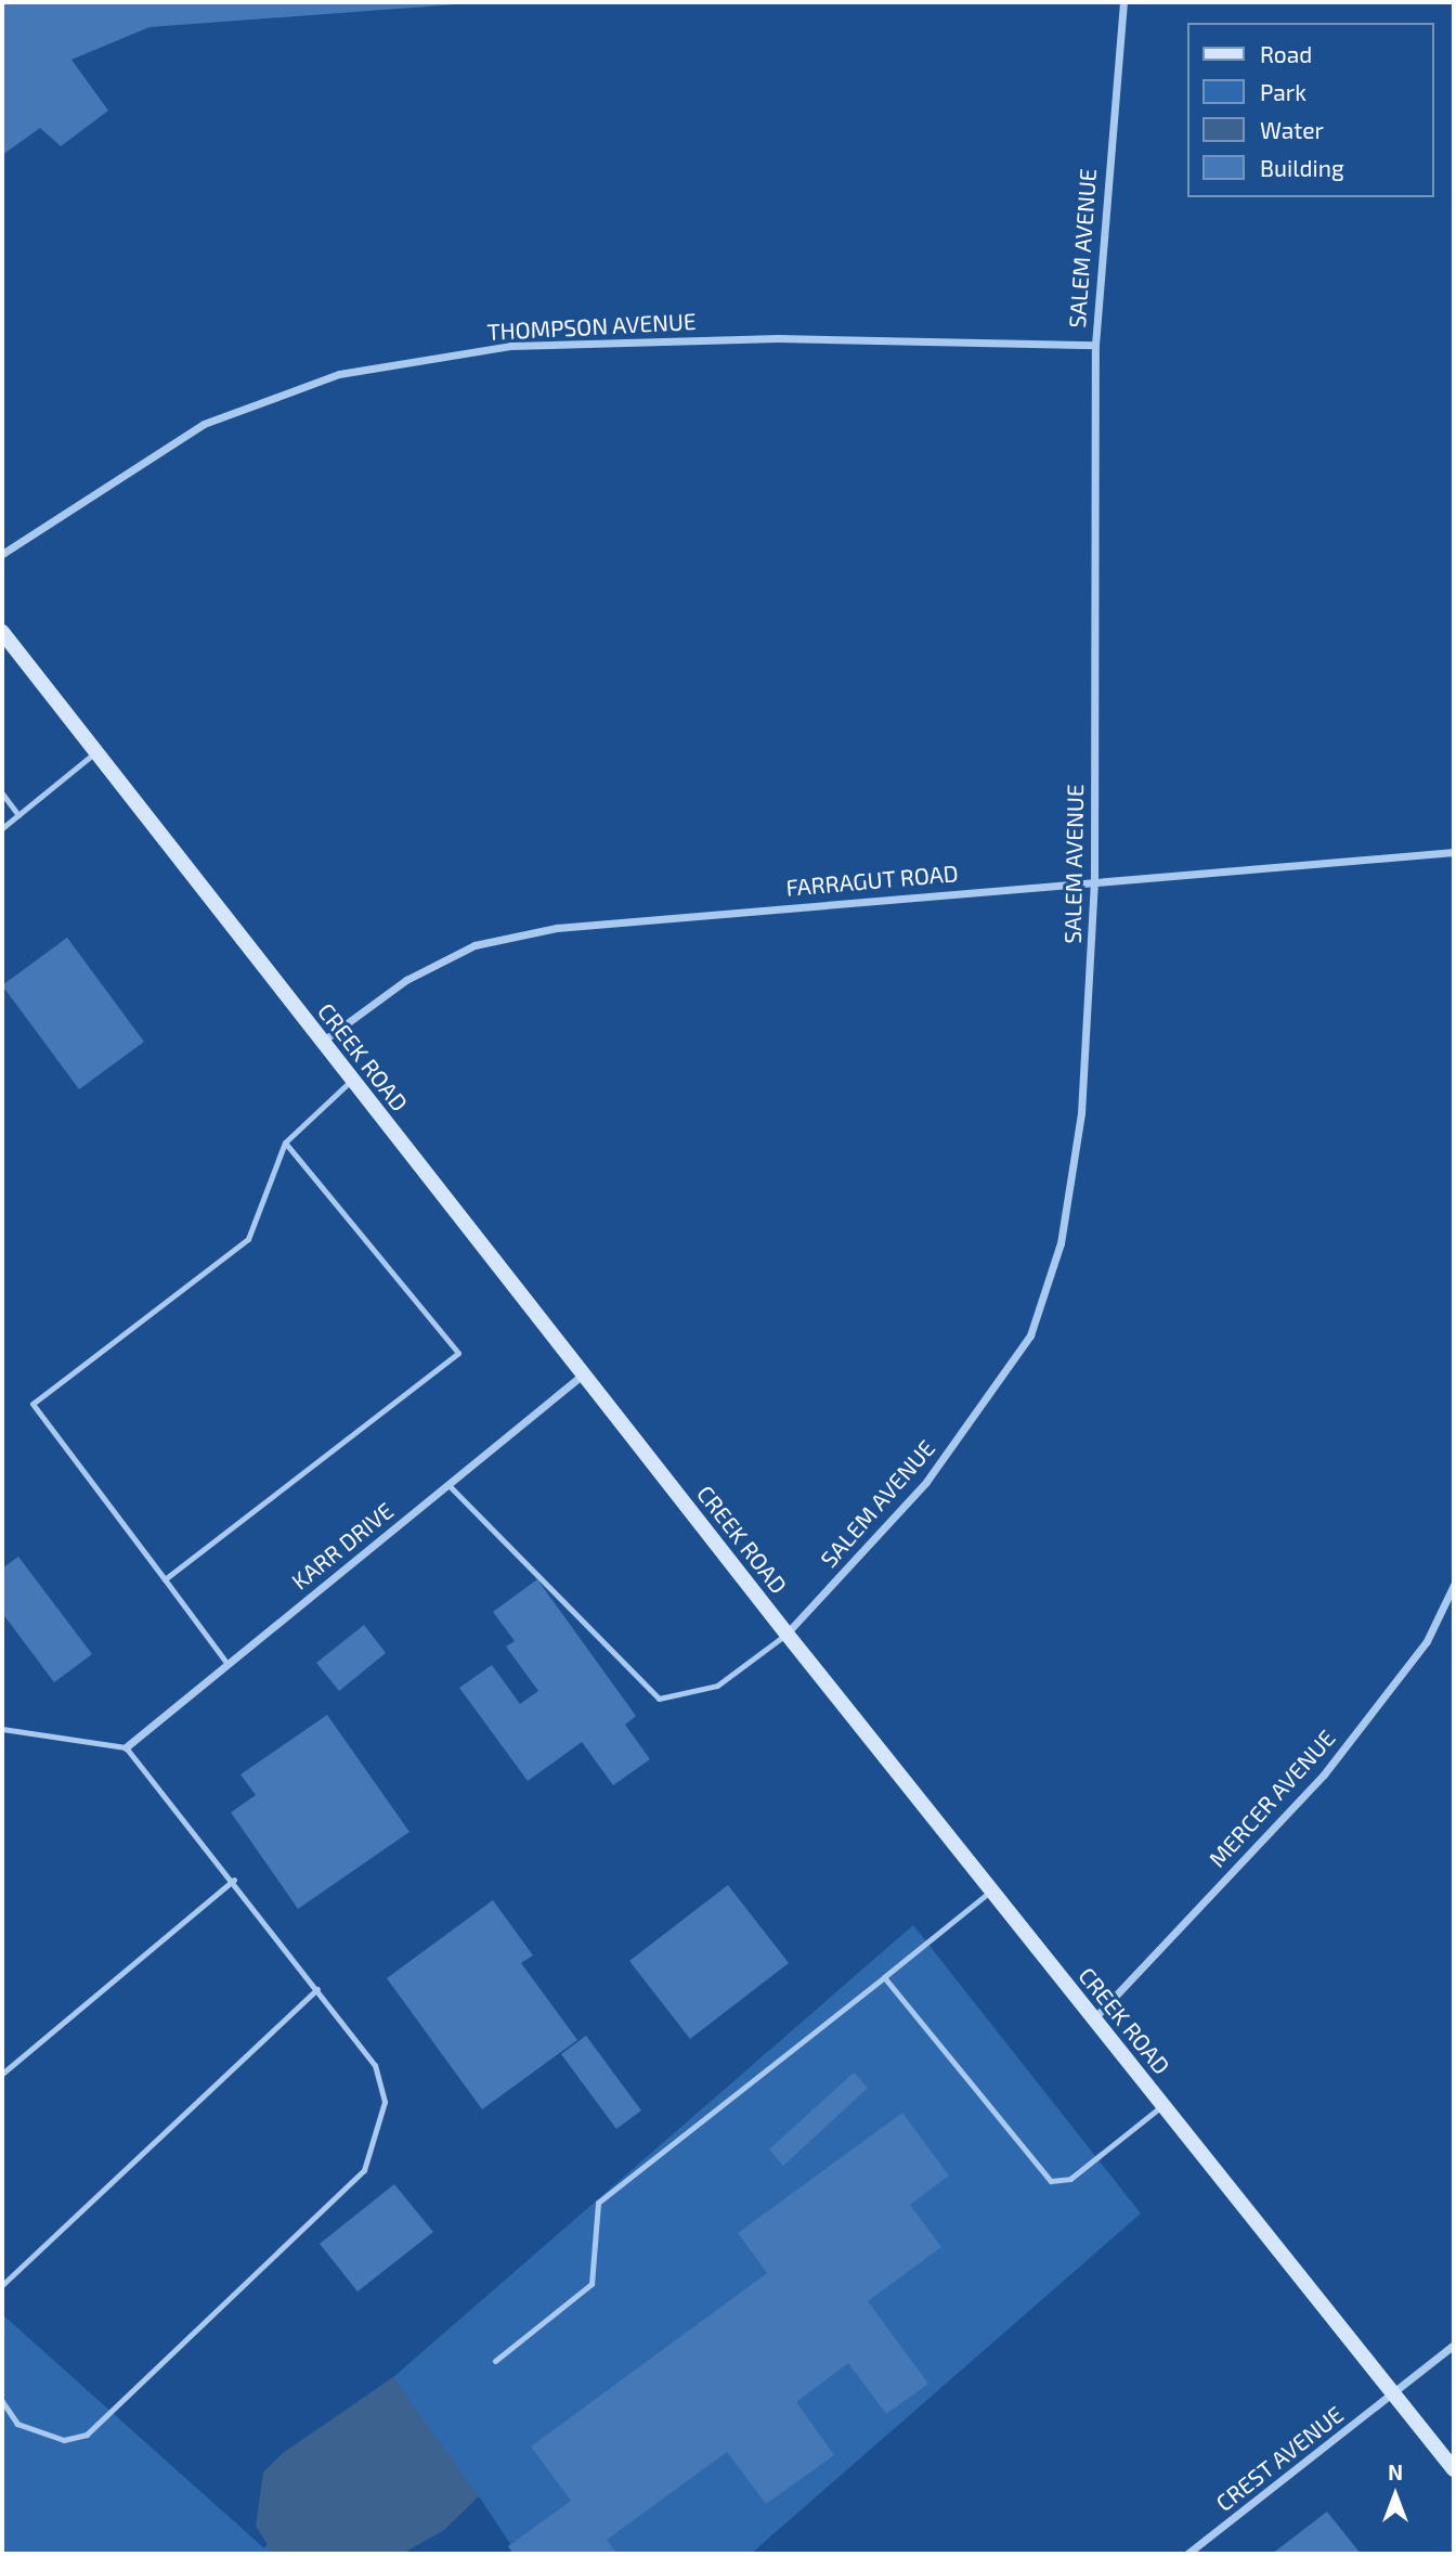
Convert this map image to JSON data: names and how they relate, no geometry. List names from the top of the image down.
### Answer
{
  "streets": {
    "street": [
      "SALEM AVENUE",
      "THOMPSON AVENUE",
      "FARRAGUT ROAD",
      "CREEK ROAD",
      "KARR DRIVE",
      "MERCER AVENUE",
      "CREST AVENUE"
    ]
  },
  "crossings": [
    ["SALEM AVENUE", "THOMPSON AVENUE"],
    ["SALEM AVENUE", "FARRAGUT ROAD"],
    ["SALEM AVENUE", "CREEK ROAD"],
    ["FARRAGUT ROAD", "CREEK ROAD"],
    ["CREEK ROAD", "KARR DRIVE"],
    ["CREEK ROAD", "MERCER AVENUE"],
    ["CREEK ROAD", "CREST AVENUE"]
  ],
  "legend": [
    "Road",
    "Park",
    "Water",
    "Building"
  ],
  "north": "top"
}
